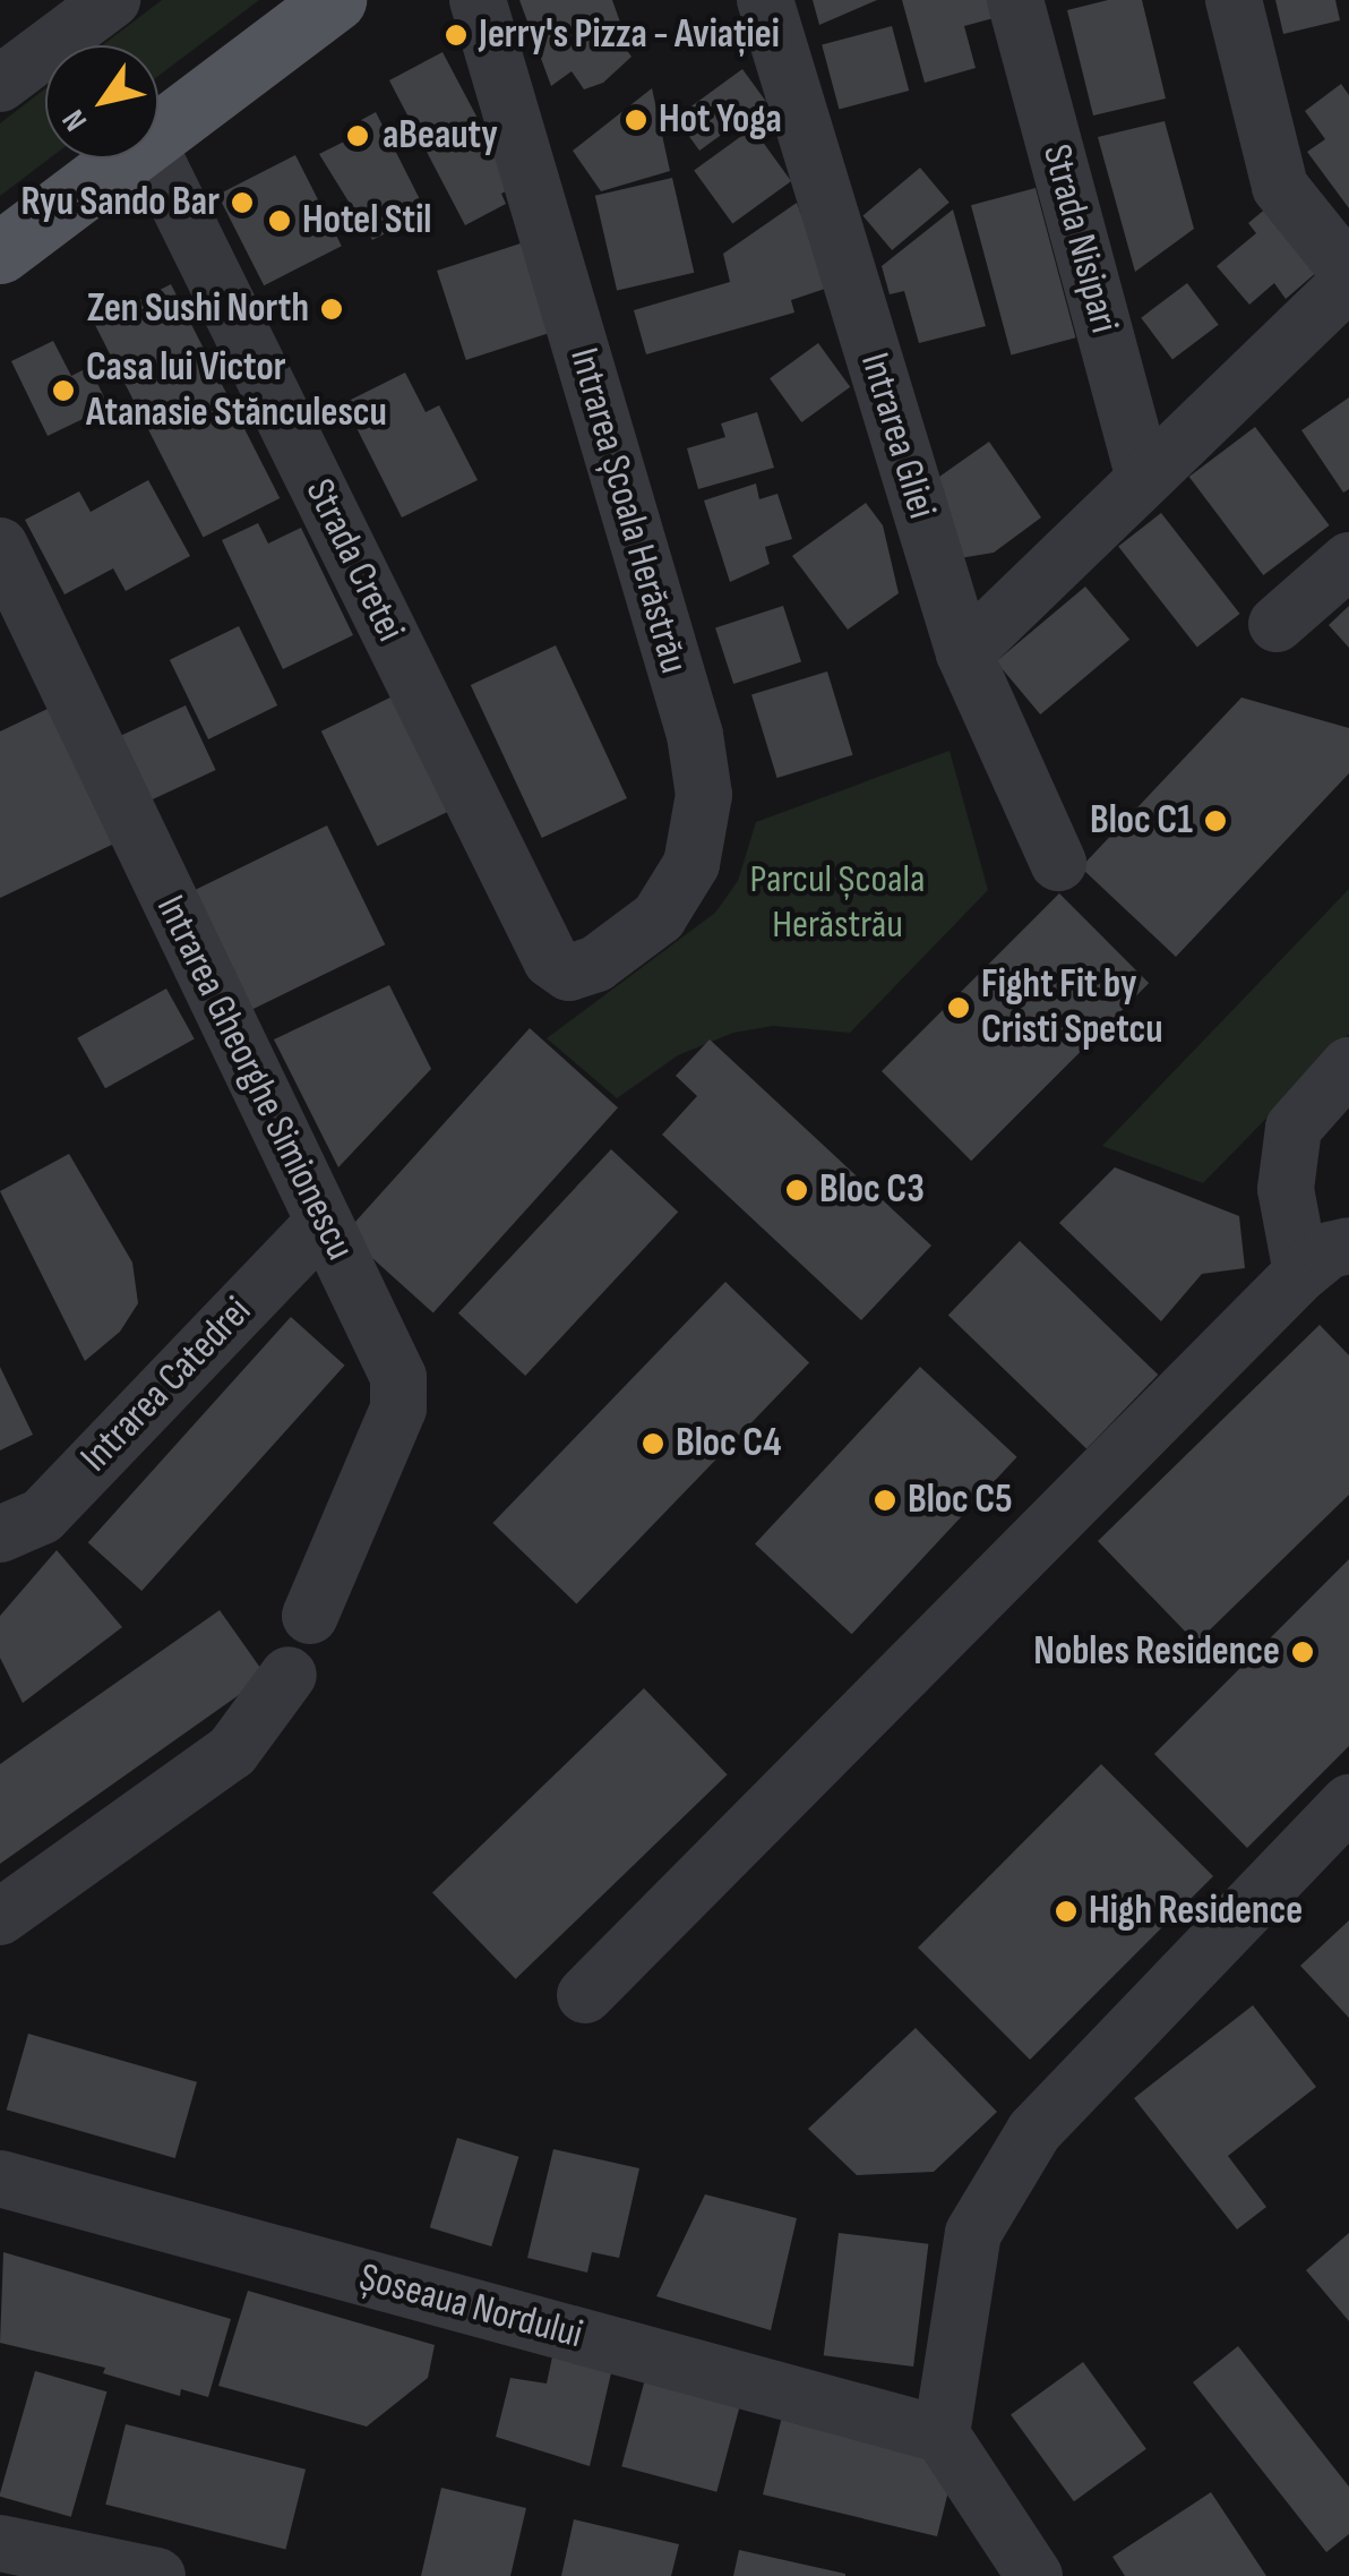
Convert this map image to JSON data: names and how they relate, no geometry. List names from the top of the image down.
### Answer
{
  "streets": {
    "street": [
      "Strada Nisipari",
      "Intrarea Gliei",
      "Intrarea Școala Herăstrău",
      "Strada Cretei",
      "Intrarea Gheorghe Simionescu",
      "Intrarea Catedrei",
      "Șoseaua Nordului"
    ]
  },
  "crossings": [
    ["Intrarea Școala Herăstrău", "Strada Cretei"],
    ["Intrarea Gheorghe Simionescu", "Intrarea Catedrei"]
  ],
  "parks": ["Parcul Școala Herăstrău"],
  "places": [
    "Jerry's Pizza - Aviației",
    "Hot Yoga",
    "aBeauty",
    "Ryu Sando Bar",
    "Hotel Stil",
    "Zen Sushi North",
    "Casa lui Victor Atanasie Stănculescu",
    "Bloc C1",
    "Fight Fit by Cristi Spetcu",
    "Bloc C3",
    "Bloc C4",
    "Bloc C5",
    "Nobles Residence",
    "High Residence"
  ],
  "north": "bottom left"
}
